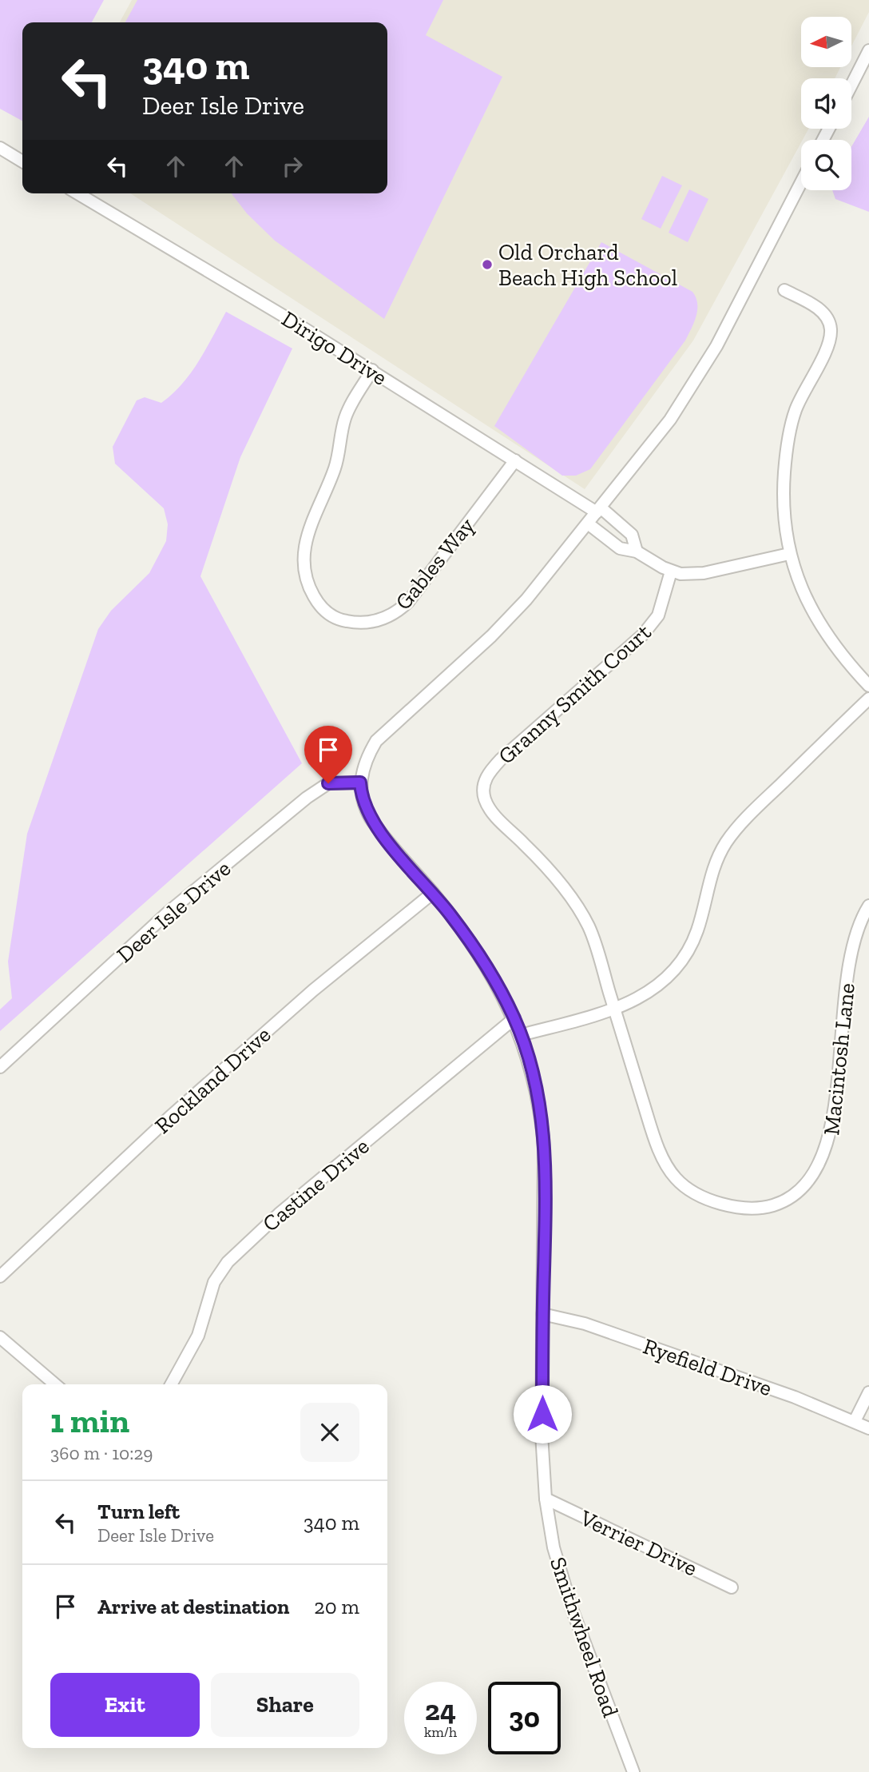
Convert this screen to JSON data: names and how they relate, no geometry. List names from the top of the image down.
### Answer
{
  "streets": {
    "street": [
      "Dirigo Drive",
      "Gables Way",
      "Granny Smith Court",
      "Deer Isle Drive",
      "Macintosh Lane",
      "Rockland Drive",
      "Castine Drive",
      "Ryefield Drive",
      "Verrier Drive",
      "Smithwheel Road"
    ]
  },
  "crossings": [
    ["Dirigo Drive", "Gables Way"],
    ["Granny Smith Court", "Macintosh Lane"],
    ["Deer Isle Drive", "Smithwheel Road"],
    ["Rockland Drive", "Smithwheel Road"],
    ["Castine Drive", "Smithwheel Road"],
    ["Ryefield Drive", "Smithwheel Road"],
    ["Verrier Drive", "Smithwheel Road"]
  ],
  "places": ["Old Orchard Beach High School"],
  "north": "left",
  "page": {
    "turn": ["340 m", "Deer Isle Drive"],
    "heading": ["1 min", "360 m · 10:29"],
    "list": [
      {
        "name": "Turn left",
        "note": "Deer Isle Drive",
        "value": "340 m"
      },
      {
        "name": "Arrive at destination",
        "value": "20 m"
      }
    ],
    "buttons": ["Exit", "Share"],
    "speed": "24 km/h",
    "limit": "30"
  }
}
